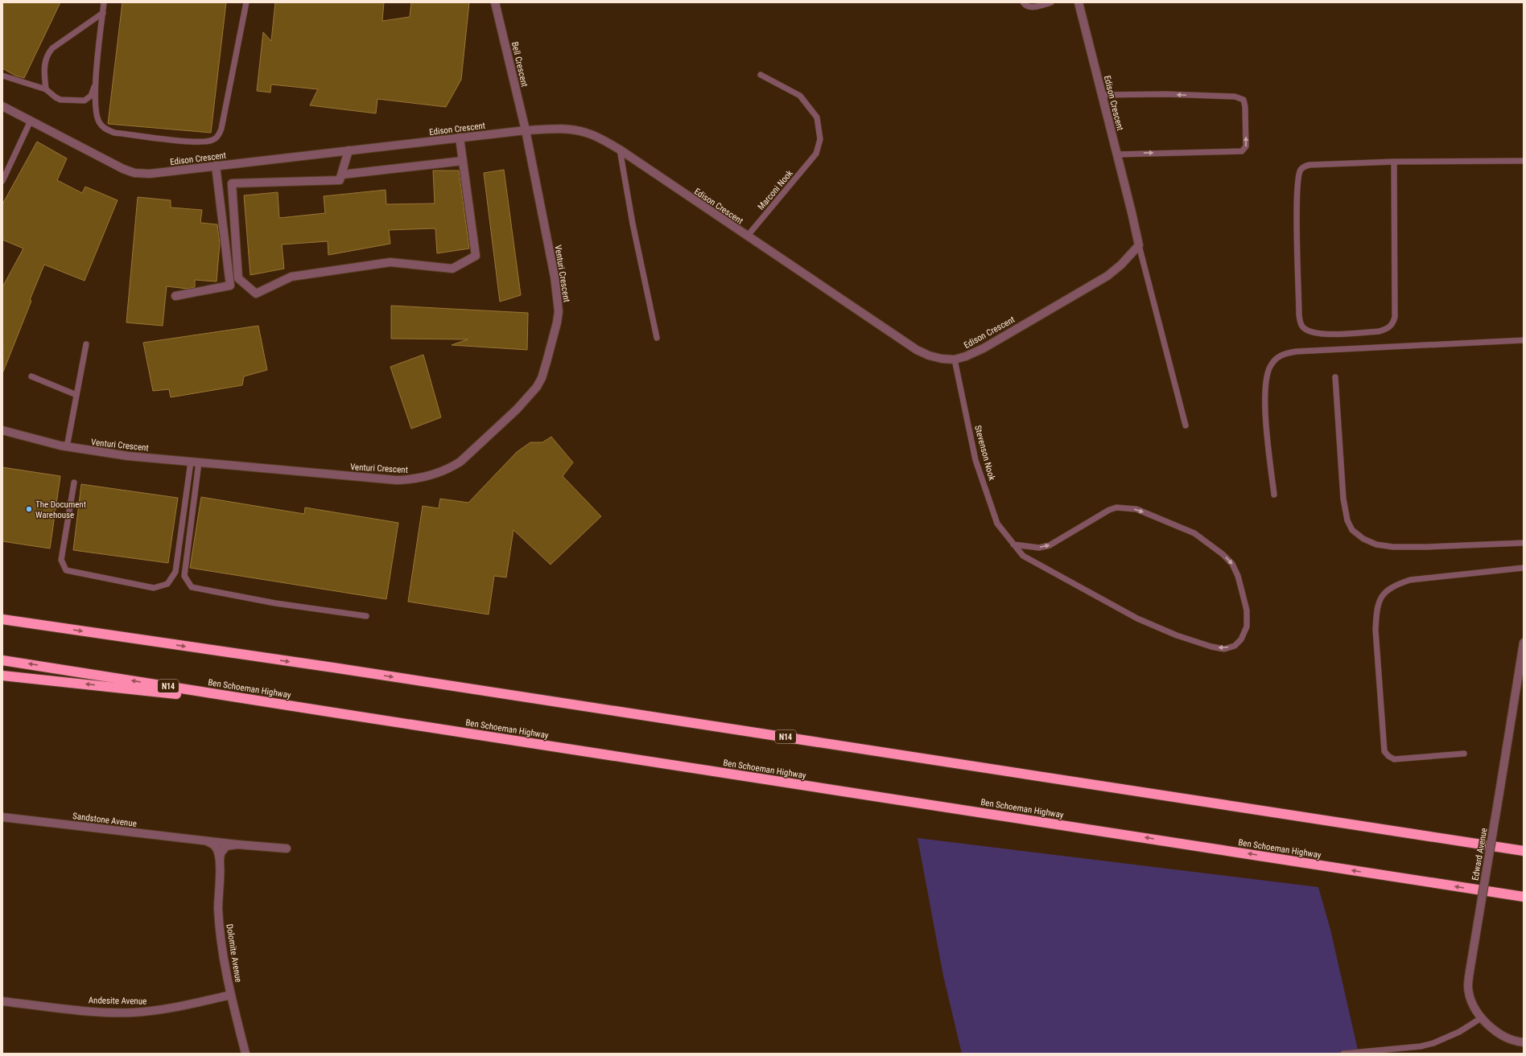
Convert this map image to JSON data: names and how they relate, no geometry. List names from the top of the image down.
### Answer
{
  "streets": {
    "highway": ["N14", "Ben Schoeman Highway"],
    "street": [
      "Bell Crescent",
      "Edison Crescent",
      "Venturi Crescent",
      "Sandstone Avenue",
      "Edward Avenue",
      "Dolomite Avenue",
      "Andesite Avenue"
    ],
    "lane": ["Marconi Nook", "Stevenson Nook"]
  },
  "crossings": [
    ["Bell Crescent", "Edison Crescent"],
    ["Bell Crescent", "Venturi Crescent"],
    ["Edison Crescent", "Marconi Nook"],
    ["Edison Crescent", "Venturi Crescent"],
    ["Edison Crescent", "Stevenson Nook"],
    ["Sandstone Avenue", "Dolomite Avenue"],
    ["Dolomite Avenue", "Andesite Avenue"]
  ],
  "places": ["The Document Warehouse"]
}
